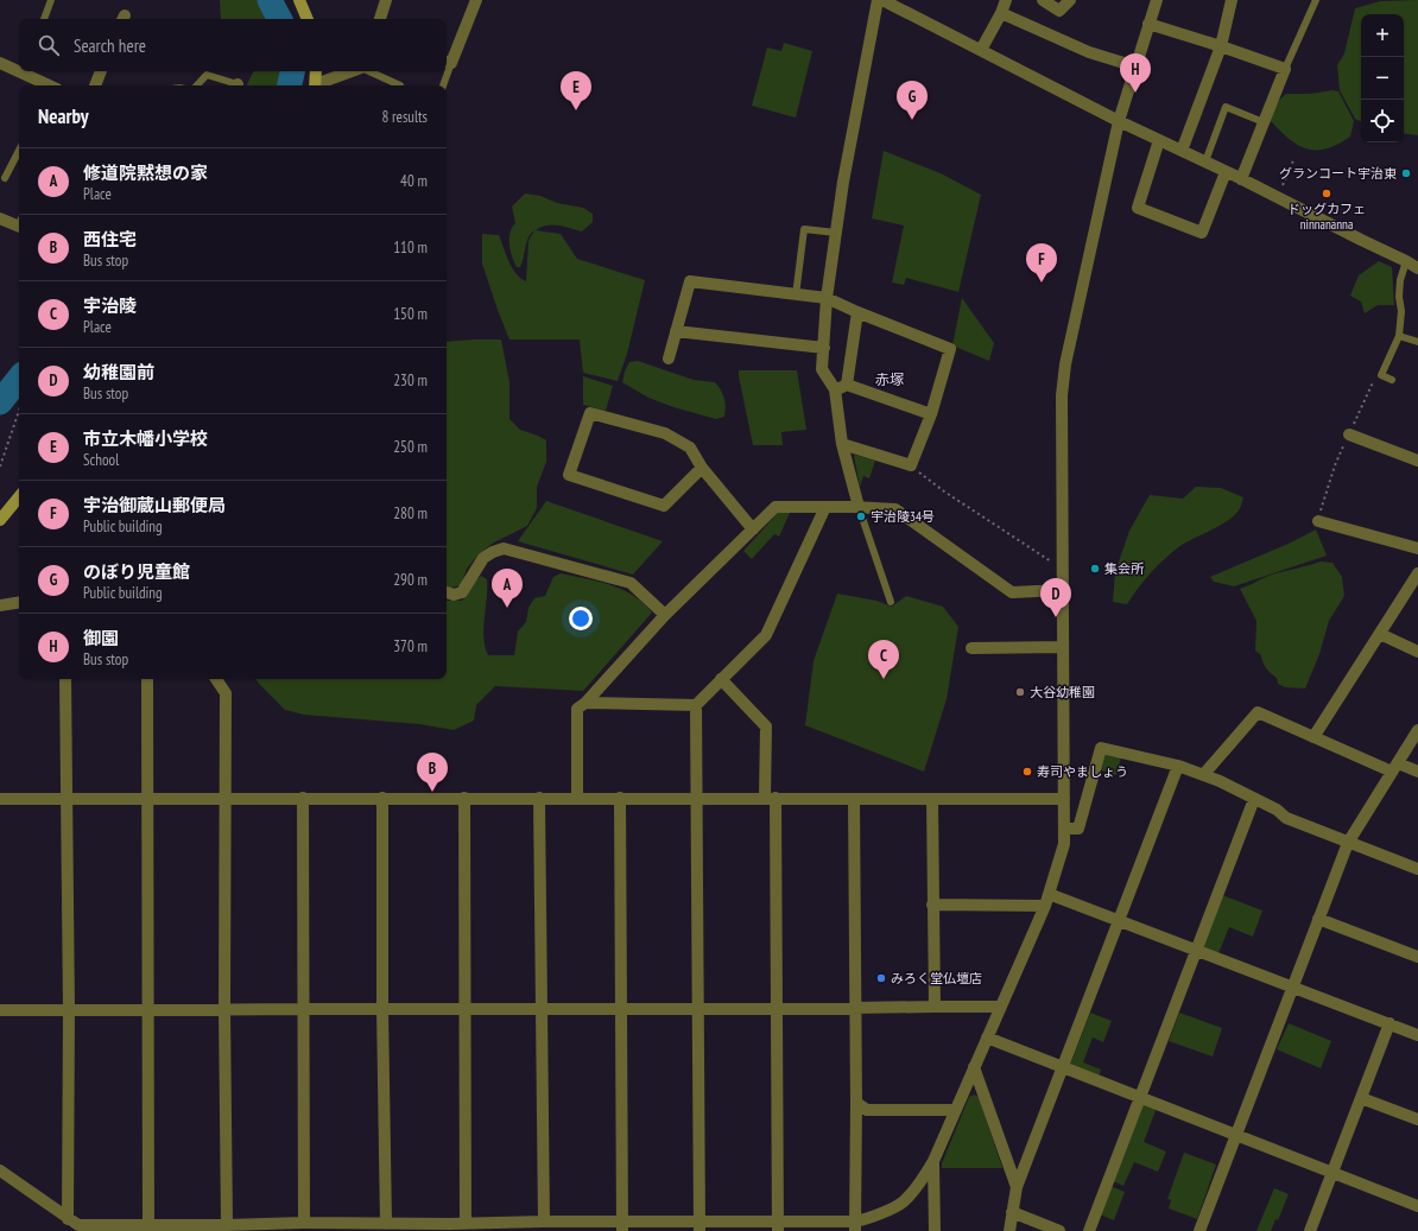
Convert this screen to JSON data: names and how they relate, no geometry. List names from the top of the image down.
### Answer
{
  "districts": ["赤塚"],
  "places": [
    "グランコート宇治東",
    "ドッグカフェ ninnananna",
    "宇治陵34号",
    "集会所",
    "大谷幼稚園",
    "寿司やましょう",
    "みろく堂仏壇店"
  ],
  "page": {
    "map_buttons": ["+", "−"],
    "search": "Search here",
    "pins": [
      "H",
      "E",
      "G",
      "F",
      "A",
      "D",
      "C",
      "B"
    ],
    "heading": ["Nearby", "8 results"],
    "list": [
      {
        "mark": "A",
        "name": "修道院黙想の家",
        "note": "Place",
        "value": "40 m"
      },
      {
        "mark": "B",
        "name": "西住宅",
        "note": "Bus stop",
        "value": "110 m"
      },
      {
        "mark": "C",
        "name": "宇治陵",
        "note": "Place",
        "value": "150 m"
      },
      {
        "mark": "D",
        "name": "幼稚園前",
        "note": "Bus stop",
        "value": "230 m"
      },
      {
        "mark": "E",
        "name": "市立木幡小学校",
        "note": "School",
        "value": "250 m"
      },
      {
        "mark": "F",
        "name": "宇治御蔵山郵便局",
        "note": "Public building",
        "value": "280 m"
      },
      {
        "mark": "G",
        "name": "のぼり児童館",
        "note": "Public building",
        "value": "290 m"
      },
      {
        "mark": "H",
        "name": "御園",
        "note": "Bus stop",
        "value": "370 m"
      }
    ]
  }
}
